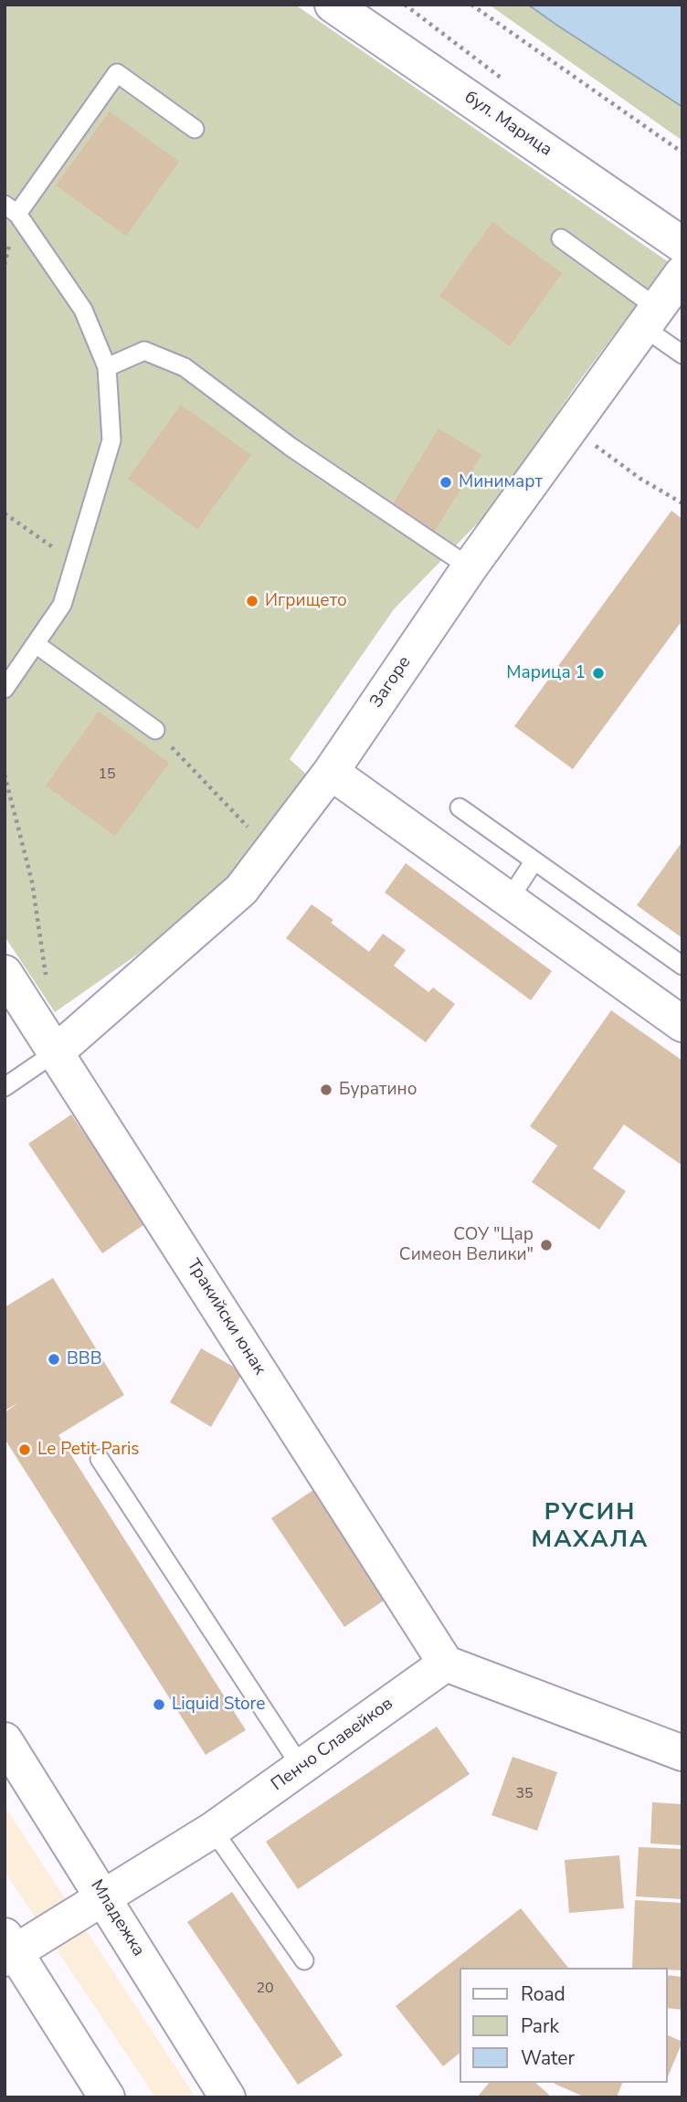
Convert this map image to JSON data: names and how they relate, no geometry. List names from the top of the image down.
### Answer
{
  "streets": {
    "street": [
      "бул. Марица",
      "Загоре",
      "Тракийски юнак",
      "Пенчо Славейков",
      "Младежка"
    ]
  },
  "crossings": [
    ["Загоре", "Тракийски юнак"],
    ["Тракийски юнак", "Пенчо Славейков"],
    ["Пенчо Славейков", "Младежка"]
  ],
  "districts": ["РУСИН МАХАЛА"],
  "places": [
    "Минимарт",
    "Игрището",
    "Марица 1",
    "Буратино",
    "СОУ \"Цар Симеон Велики\"",
    "ВВВ",
    "Le Petit Paris",
    "Liquid Store"
  ],
  "house_numbers": ["15", "35", "20"],
  "legend": ["Road", "Park", "Water"]
}
